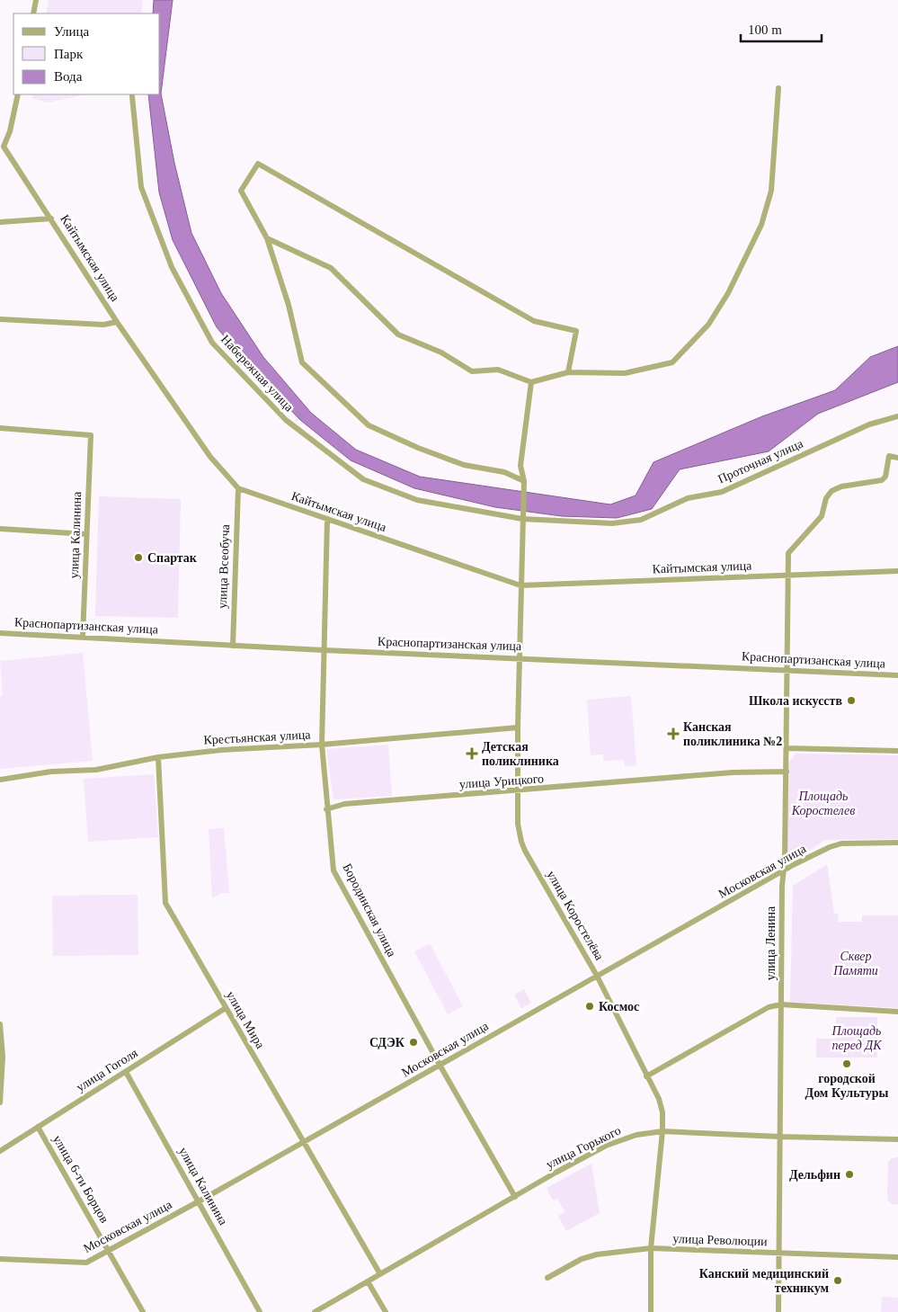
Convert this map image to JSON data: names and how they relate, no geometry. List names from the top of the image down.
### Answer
{
  "streets": {
    "street": [
      "Кайтымская улица",
      "Набережная улица",
      "Проточная улица",
      "улица Калинина",
      "улица Всеобуча",
      "Краснопартизанская улица",
      "Крестьянская улица",
      "улица Урицкого",
      "Московская улица",
      "Бородинская улица",
      "улица Коростелёва",
      "улица Ленина",
      "улица Мира",
      "улица Гоголя",
      "улица Горького",
      "улица 6-ти Борцов",
      "улица Революции"
    ]
  },
  "crossings": [
    ["Кайтымская улица", "улица Всеобуча"],
    ["Кайтымская улица", "Бородинская улица"],
    ["Кайтымская улица", "улица Коростелёва"],
    ["Кайтымская улица", "улица Ленина"],
    ["Набережная улица", "Проточная улица"],
    ["Набережная улица", "улица Коростелёва"],
    ["Проточная улица", "улица Коростелёва"],
    ["улица Калинина", "Краснопартизанская улица"],
    ["улица Калинина", "Московская улица"],
    ["улица Калинина", "улица Гоголя"],
    ["улица Всеобуча", "Краснопартизанская улица"],
    ["Краснопартизанская улица", "Бородинская улица"],
    ["Краснопартизанская улица", "улица Коростелёва"],
    ["Краснопартизанская улица", "улица Ленина"],
    ["Крестьянская улица", "Бородинская улица"],
    ["Крестьянская улица", "улица Коростелёва"],
    ["Крестьянская улица", "улица Мира"],
    ["улица Урицкого", "Бородинская улица"],
    ["улица Урицкого", "улица Коростелёва"],
    ["улица Урицкого", "улица Ленина"],
    ["Московская улица", "Бородинская улица"],
    ["Московская улица", "улица Коростелёва"],
    ["Московская улица", "улица Ленина"],
    ["Московская улица", "улица Мира"],
    ["Московская улица", "улица 6-ти Борцов"],
    ["Бородинская улица", "улица Горького"],
    ["улица Коростелёва", "улица Горького"],
    ["улица Коростелёва", "улица Революции"],
    ["улица Ленина", "улица Горького"],
    ["улица Ленина", "улица Революции"],
    ["улица Мира", "улица Гоголя"],
    ["улица Мира", "улица Горького"],
    ["улица Гоголя", "улица 6-ти Борцов"]
  ],
  "parks": ["Площадь Коростелев", "Сквер Памяти", "Площадь перед ДК"],
  "places": {
    "other": [
      "Спартак",
      "Школа искусств",
      "Космос",
      "СДЭК",
      "городской Дом Культуры",
      "Дельфин",
      "Канский медицинский техникум"
    ],
    "health": ["Канская поликлиника №2", "Детская поликлиника"]
  },
  "legend": ["Улица", "Парк", "Вода"],
  "scale_bar": "100 m"
}
